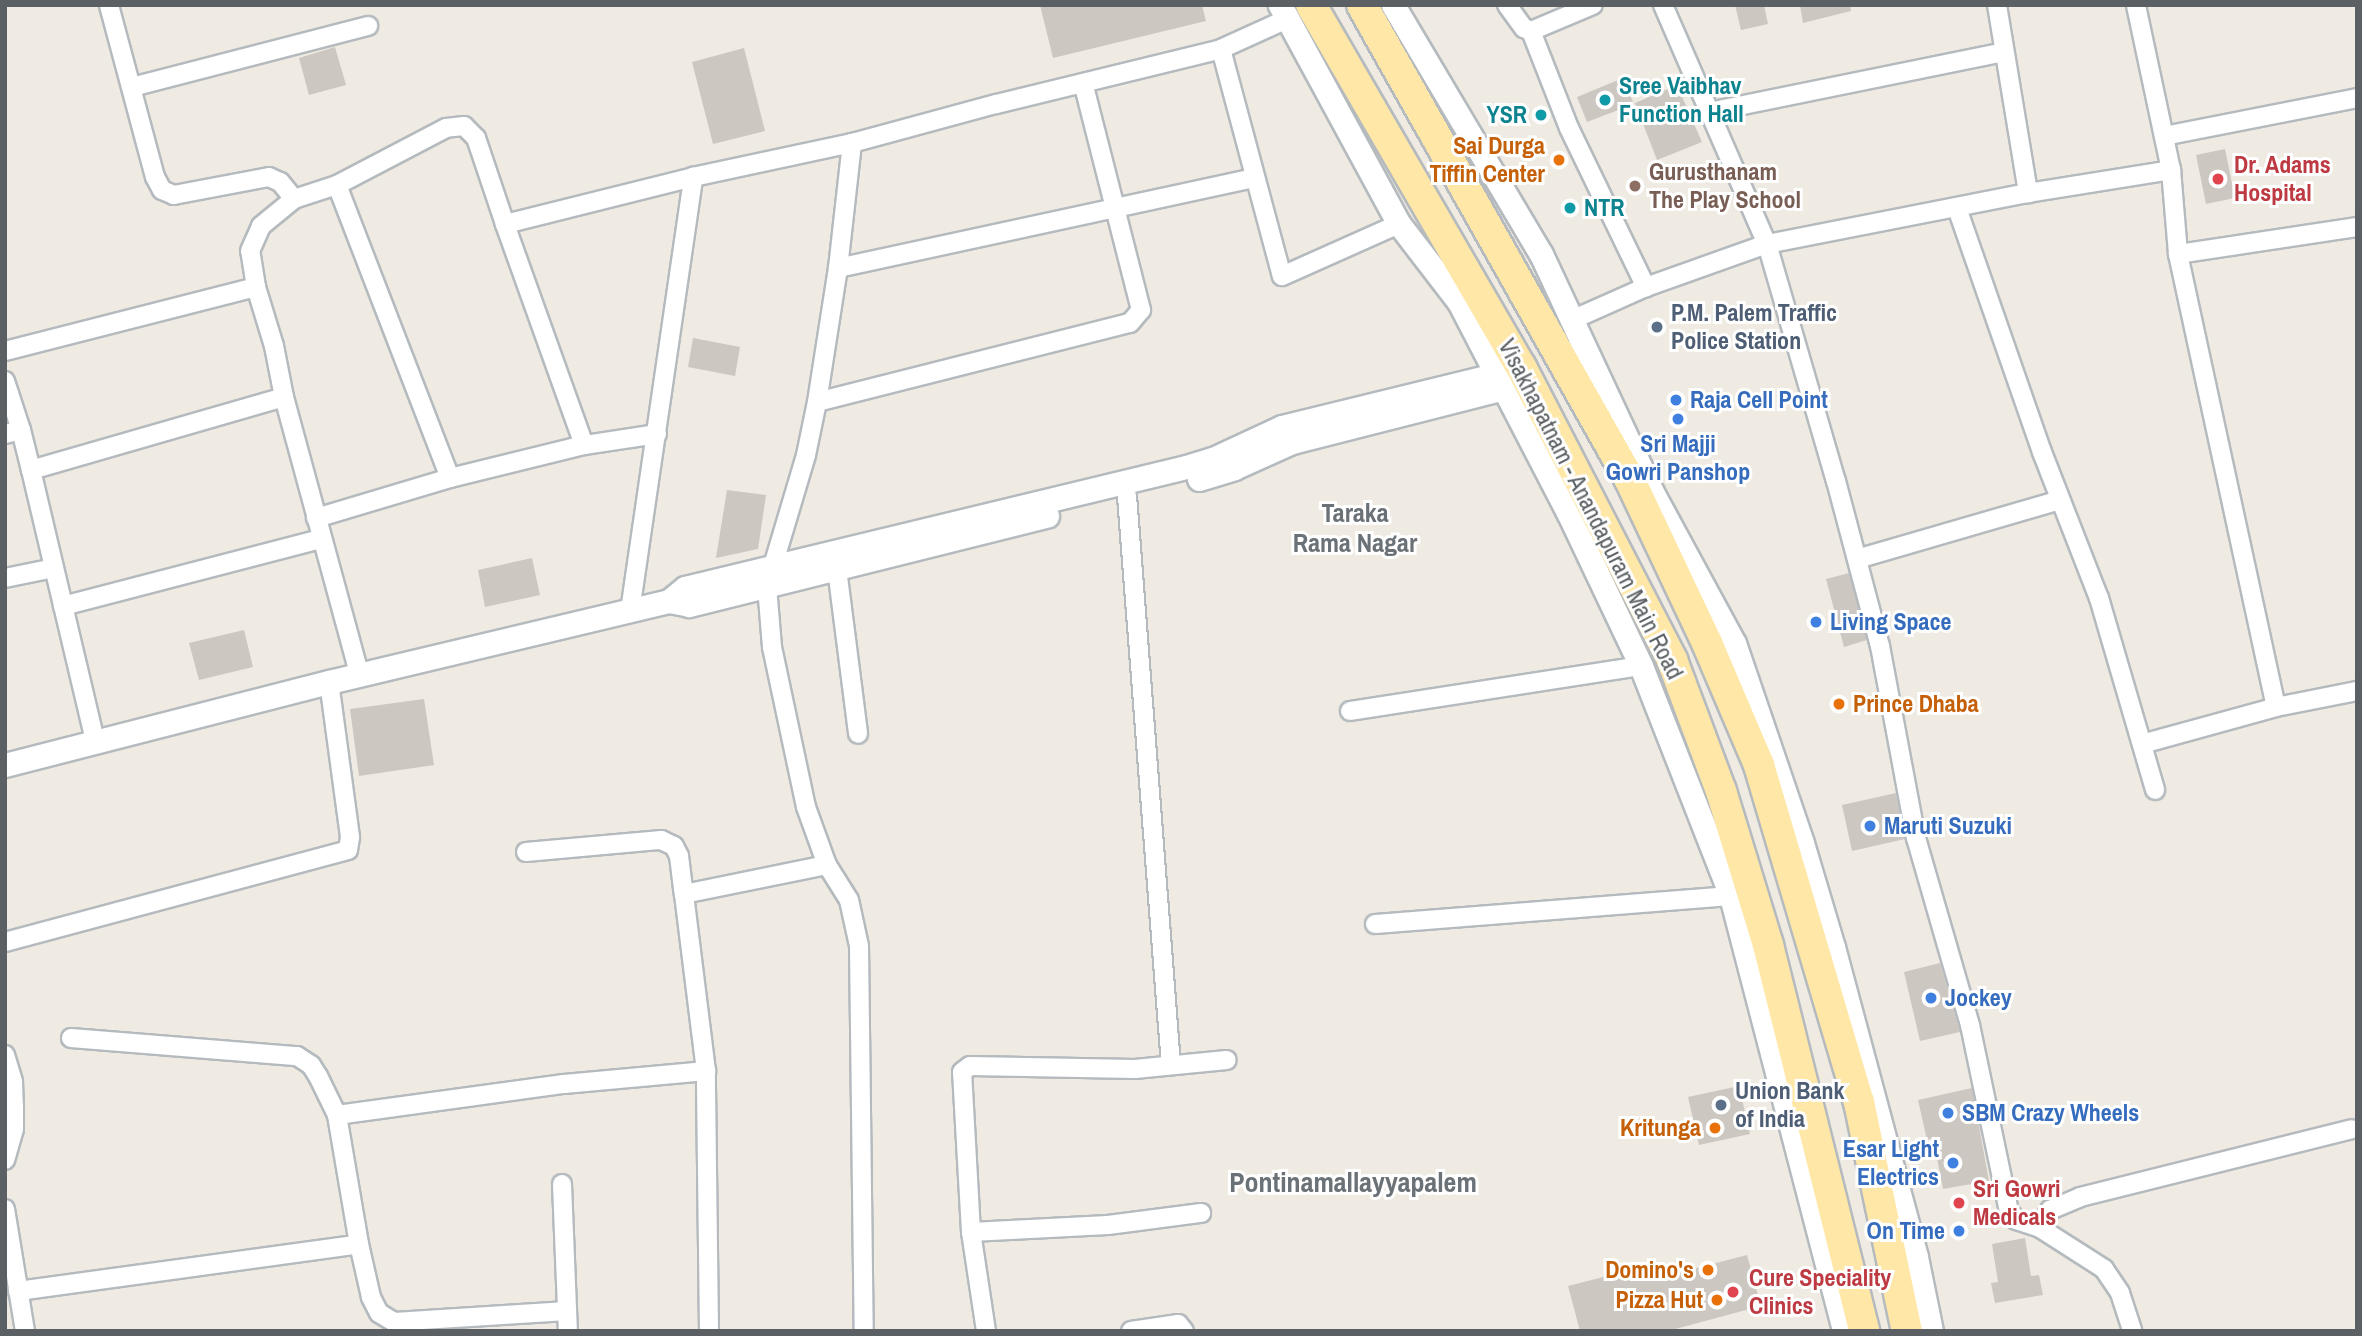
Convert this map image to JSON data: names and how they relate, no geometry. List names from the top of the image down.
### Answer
{
  "streets": {
    "main road": ["Visakhapatnam - Anandapuram Main Road"]
  },
  "districts": ["Taraka Rama Nagar", "Pontinamallayyapalem"],
  "places": [
    "Sree Vaibhav Function Hall",
    "YSR",
    "Sai Durga Tiffin Center",
    "Dr. Adams Hospital",
    "Gurusthanam The Play School",
    "NTR",
    "P.M. Palem Traffic Police Station",
    "Raja Cell Point",
    "Sri Majji Gowri Panshop",
    "Living Space",
    "Prince Dhaba",
    "Maruti Suzuki",
    "Jockey",
    "Union Bank of India",
    "SBM Crazy Wheels",
    "Kritunga",
    "Esar Light Electrics",
    "Sri Gowri Medicals",
    "On Time",
    "Domino's",
    "Cure Speciality Clinics",
    "Pizza Hut"
  ]
}
